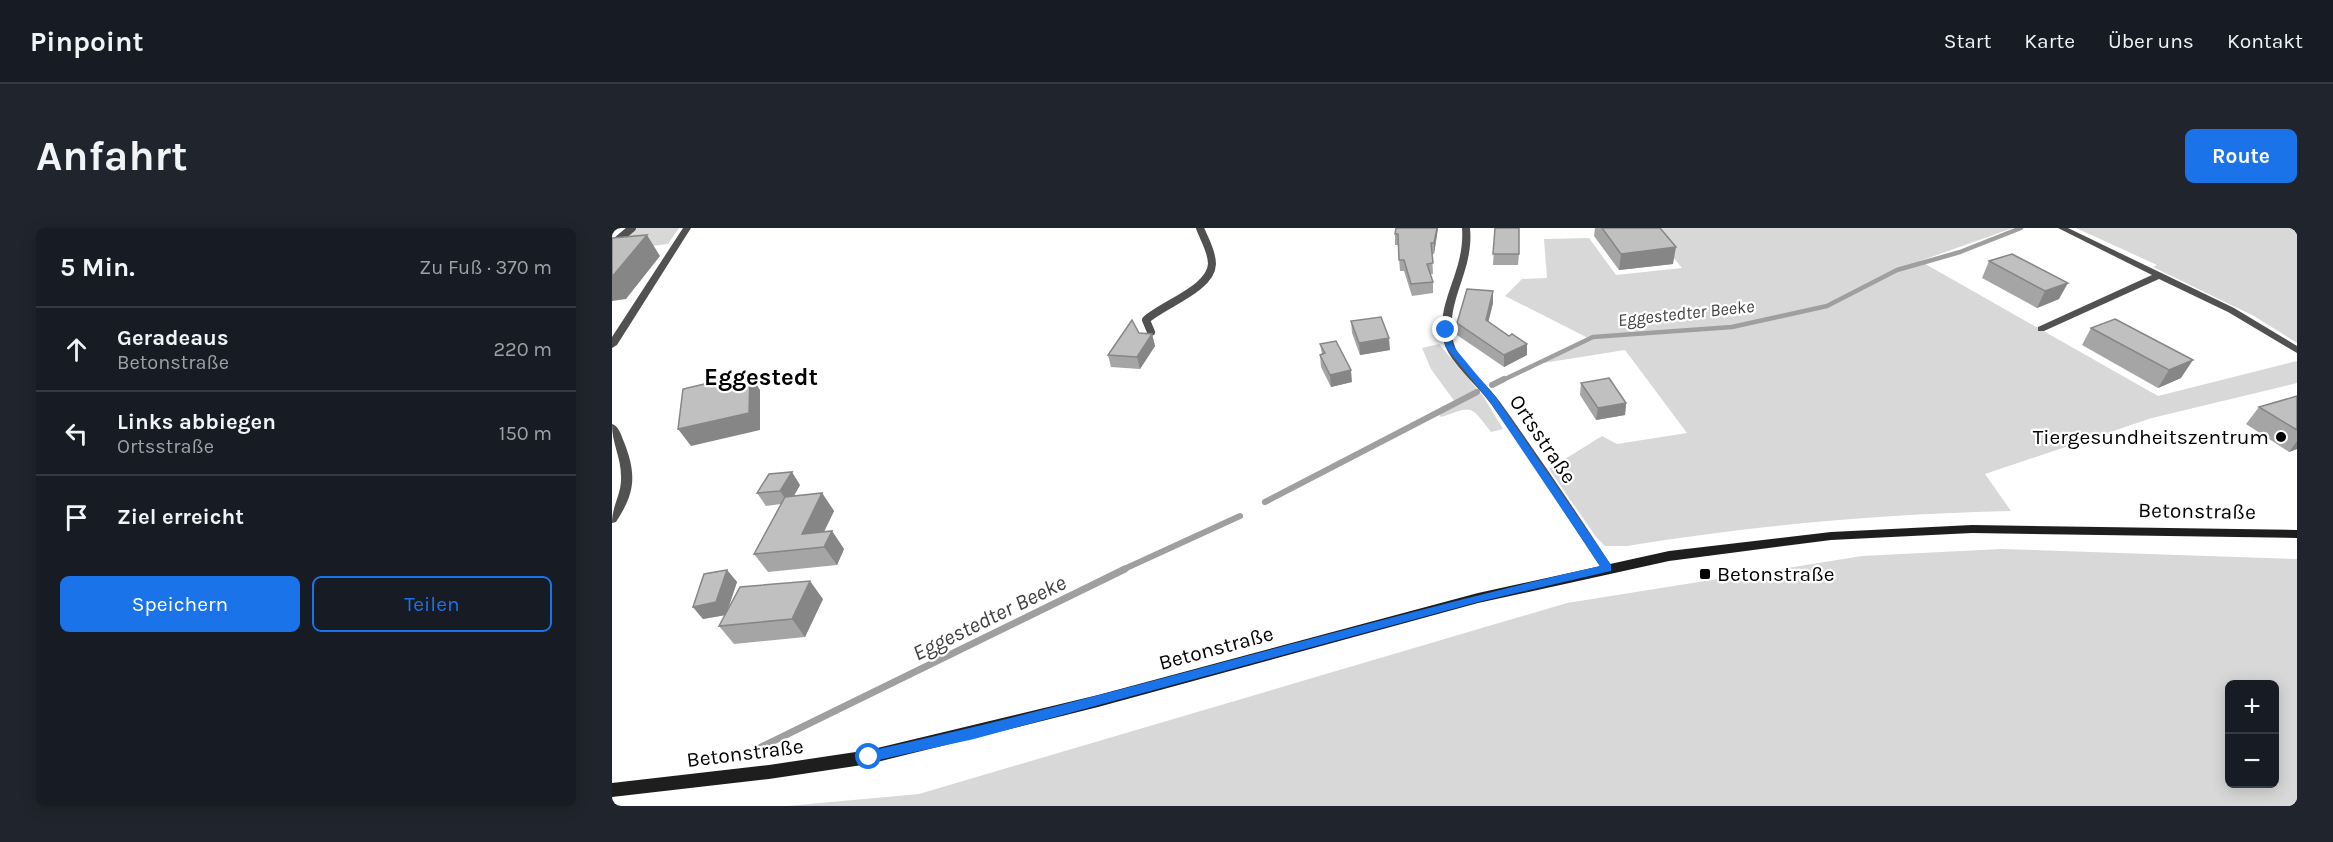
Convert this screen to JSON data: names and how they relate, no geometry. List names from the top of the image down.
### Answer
{
  "streets": {
    "main road": ["Betonstraße"],
    "street": ["Ortsstraße"]
  },
  "crossings": [
    ["Ortsstraße", "Betonstraße"]
  ],
  "districts": ["Eggestedt"],
  "water": ["Eggestedter Beeke"],
  "places": {
    "other": ["Tiergesundheitszentrum"],
    "transit": ["Betonstraße"]
  },
  "page": {
    "header": "Pinpoint",
    "nav": [
      "Start",
      "Karte",
      "Über uns",
      "Kontakt"
    ],
    "buttons": [
      "Route",
      ["Speichern", "Teilen"]
    ],
    "title": "Anfahrt",
    "heading": ["5 Min.", "Zu Fuß · 370 m"],
    "list": [
      ["Geradeaus", "Betonstraße", "220 m"],
      ["Links abbiegen", "Ortsstraße", "150 m"],
      "Ziel erreicht"
    ],
    "map_buttons": ["+", "−"]
  }
}
